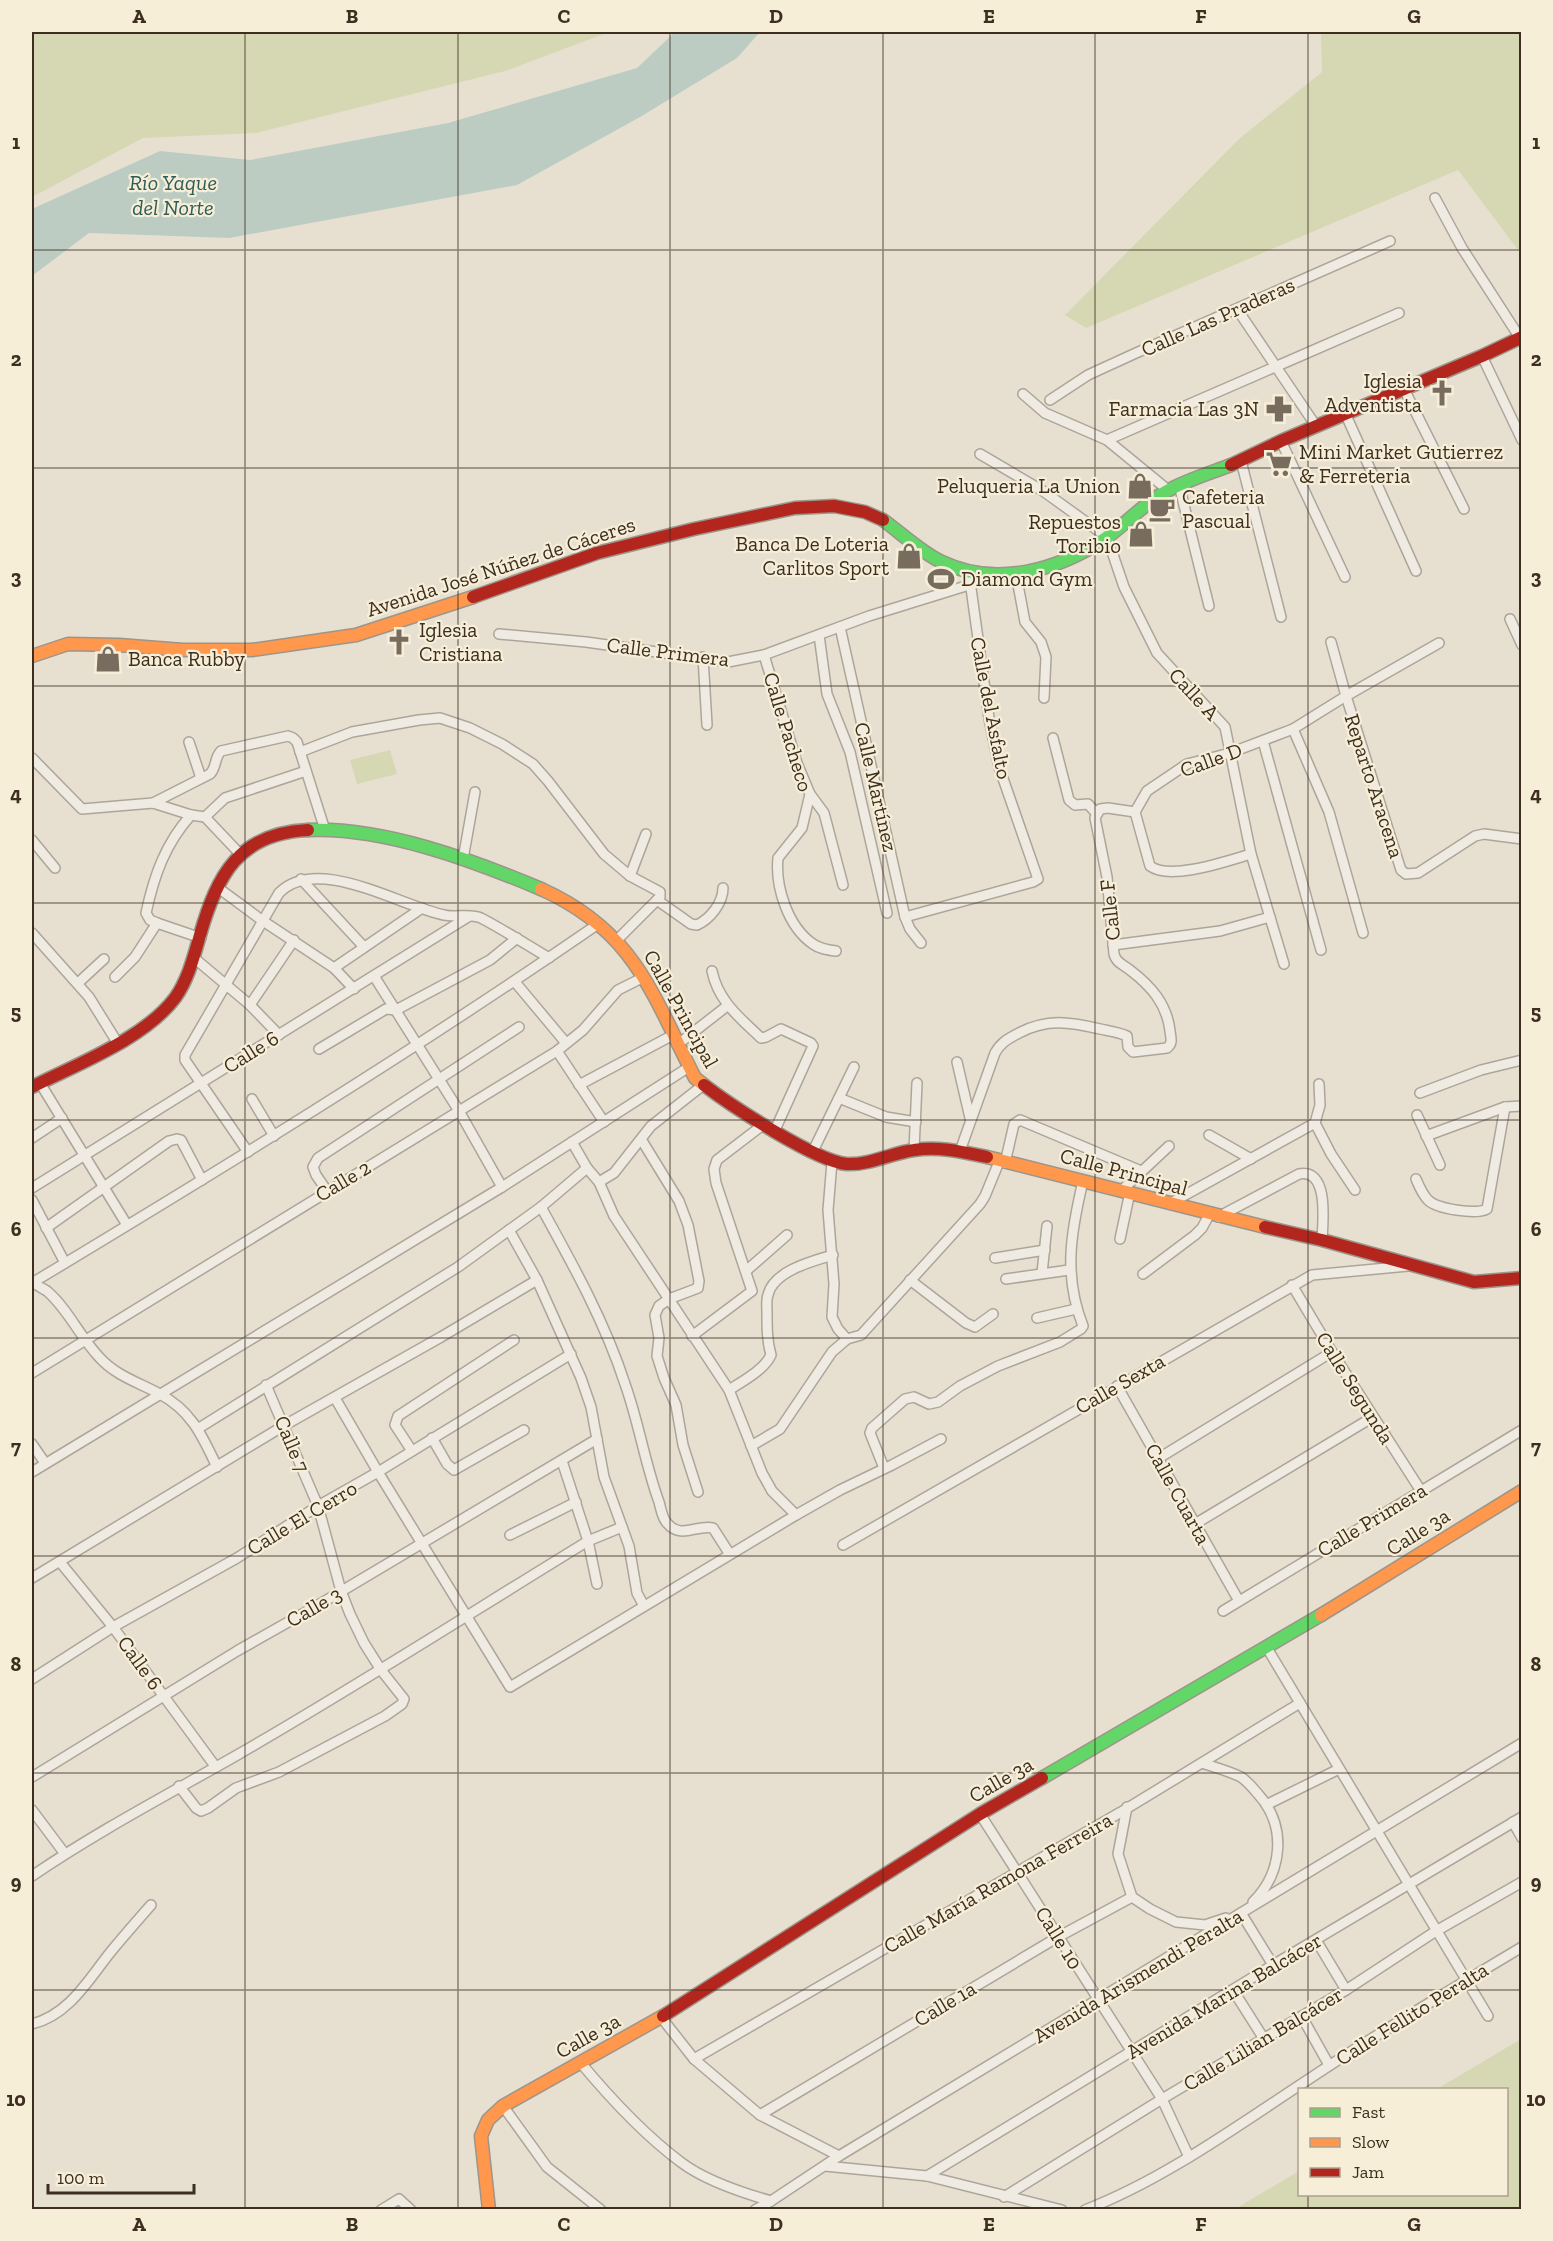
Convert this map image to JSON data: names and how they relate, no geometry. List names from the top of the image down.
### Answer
{
  "streets": {
    "street": [
      "Calle Las Praderas",
      "Avenida José Núñez de Cáceres",
      "Calle Primera",
      "Calle A",
      "Calle del Asfalto",
      "Calle Pacheco",
      "Calle D",
      "Reparto Aracena",
      "Calle Martínez",
      "Calle F",
      "Calle Principal",
      "Calle 6",
      "Calle 2",
      "Calle Sexta",
      "Calle Segunda",
      "Calle 7",
      "Calle Cuarta",
      "Calle El Cerro",
      "Calle 3a",
      "Calle 3",
      "Calle María Ramona Ferreira",
      "Calle 10",
      "Avenida Arismendi Peralta",
      "Avenida Marina Balcácer",
      "Calle 1a",
      "Calle Fellito Peralta",
      "Calle Lilian Balcácer"
    ]
  },
  "crossings": [
    ["Avenida José Núñez de Cáceres", "Calle Primera"],
    ["Avenida José Núñez de Cáceres", "Calle A"],
    ["Avenida José Núñez de Cáceres", "Calle del Asfalto"],
    ["Calle Primera", "Calle del Asfalto"],
    ["Calle Primera", "Calle Pacheco"],
    ["Calle Primera", "Calle Martínez"],
    ["Calle Primera", "Calle Segunda"],
    ["Calle Primera", "Calle Cuarta"],
    ["Calle A", "Calle D"],
    ["Calle del Asfalto", "Calle Martínez"],
    ["Calle D", "Reparto Aracena"],
    ["Calle Principal", "Calle 2"],
    ["Calle Principal", "Calle Sexta"],
    ["Calle 6", "Calle El Cerro"],
    ["Calle 6", "Calle 3"],
    ["Calle Sexta", "Calle Segunda"],
    ["Calle Sexta", "Calle Cuarta"],
    ["Calle 7", "Calle El Cerro"],
    ["Calle 7", "Calle 3"],
    ["Calle 3a", "Calle 10"],
    ["Calle María Ramona Ferreira", "Calle 10"],
    ["Calle María Ramona Ferreira", "Avenida Arismendi Peralta"],
    ["Calle María Ramona Ferreira", "Calle 1a"],
    ["Calle 10", "Avenida Arismendi Peralta"],
    ["Calle 10", "Avenida Marina Balcácer"],
    ["Calle 10", "Calle 1a"],
    ["Calle 10", "Calle Fellito Peralta"],
    ["Calle 10", "Calle Lilian Balcácer"],
    ["Avenida Arismendi Peralta", "Calle 1a"]
  ],
  "water": ["Río Yaque del Norte"],
  "places": {
    "church": ["Iglesia Adventista", "Iglesia Cristiana"],
    "pharmacy": ["Farmacia Las 3N"],
    "supermarket": ["Mini Market Gutierrez & Ferreteria"],
    "shop": [
      "Peluqueria La Union",
      "Repuestos Toribio",
      "Banca De Loteria Carlitos Sport",
      "Banca Rubby"
    ],
    "cafe": ["Cafeteria Pascual"],
    "sports": ["Diamond Gym"]
  },
  "legend": ["Fast", "Slow", "Jam"],
  "scale_bar": "100 m",
  "grid": {
    "columns": [
      "A",
      "B",
      "C",
      "D",
      "E",
      "F",
      "G"
    ],
    "rows": [
      "1",
      "2",
      "3",
      "4",
      "5",
      "6",
      "7",
      "8",
      "9",
      "10"
    ]
  }
}
